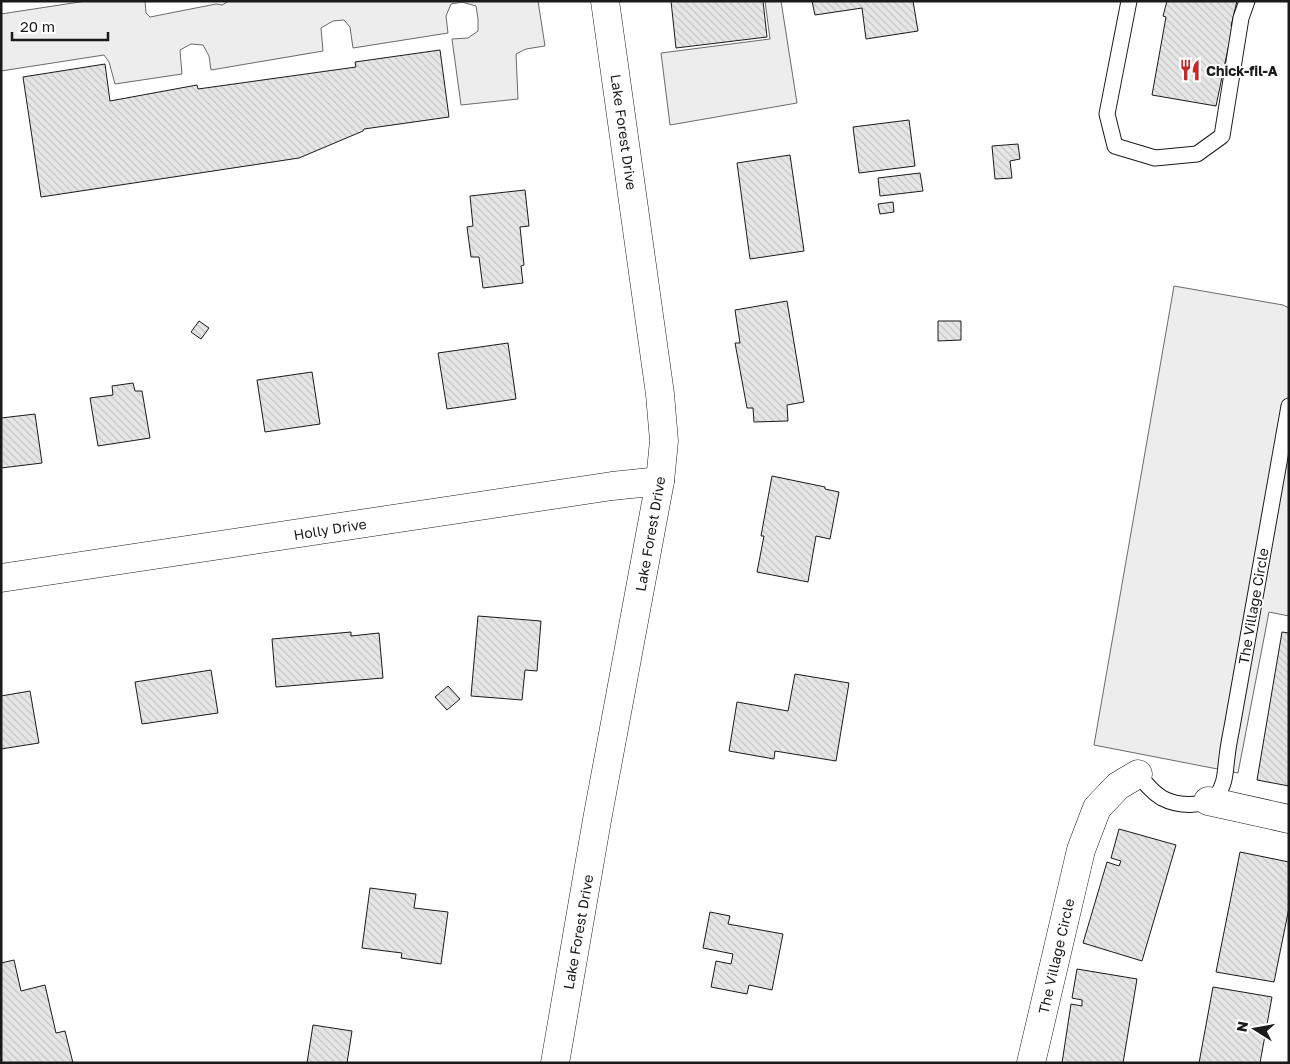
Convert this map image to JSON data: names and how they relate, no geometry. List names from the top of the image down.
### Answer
{
  "streets": {
    "street": ["Lake Forest Drive", "Holly Drive", "The Village Circle"]
  },
  "crossings": [
    ["Lake Forest Drive", "Holly Drive"]
  ],
  "places": {
    "restaurant": ["Chick-fil-A"]
  },
  "scale_bar": "20 m",
  "north": "left"
}
